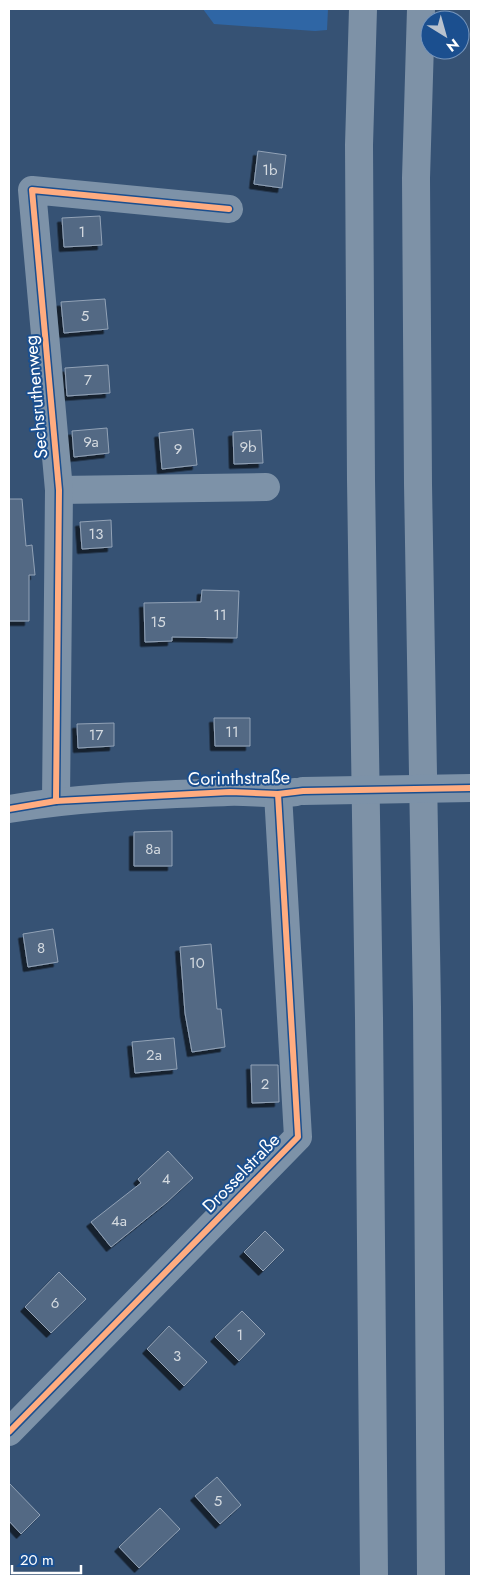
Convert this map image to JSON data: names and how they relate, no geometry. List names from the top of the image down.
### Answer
{
  "streets": {
    "street": ["Sechsruthenweg", "Corinthstraße", "Drosselstraße"]
  },
  "crossings": [
    ["Sechsruthenweg", "Corinthstraße"],
    ["Corinthstraße", "Drosselstraße"]
  ],
  "house_numbers": [
    "1b",
    "1",
    "5",
    "7",
    "9a",
    "9b",
    "9",
    "13",
    "11",
    "15",
    "11",
    "17",
    "8a",
    "8",
    "10",
    "2a",
    "2",
    "4",
    "4a",
    "6",
    "1",
    "3",
    "5"
  ],
  "scale_bar": "20 m",
  "north": "bottom right"
}
